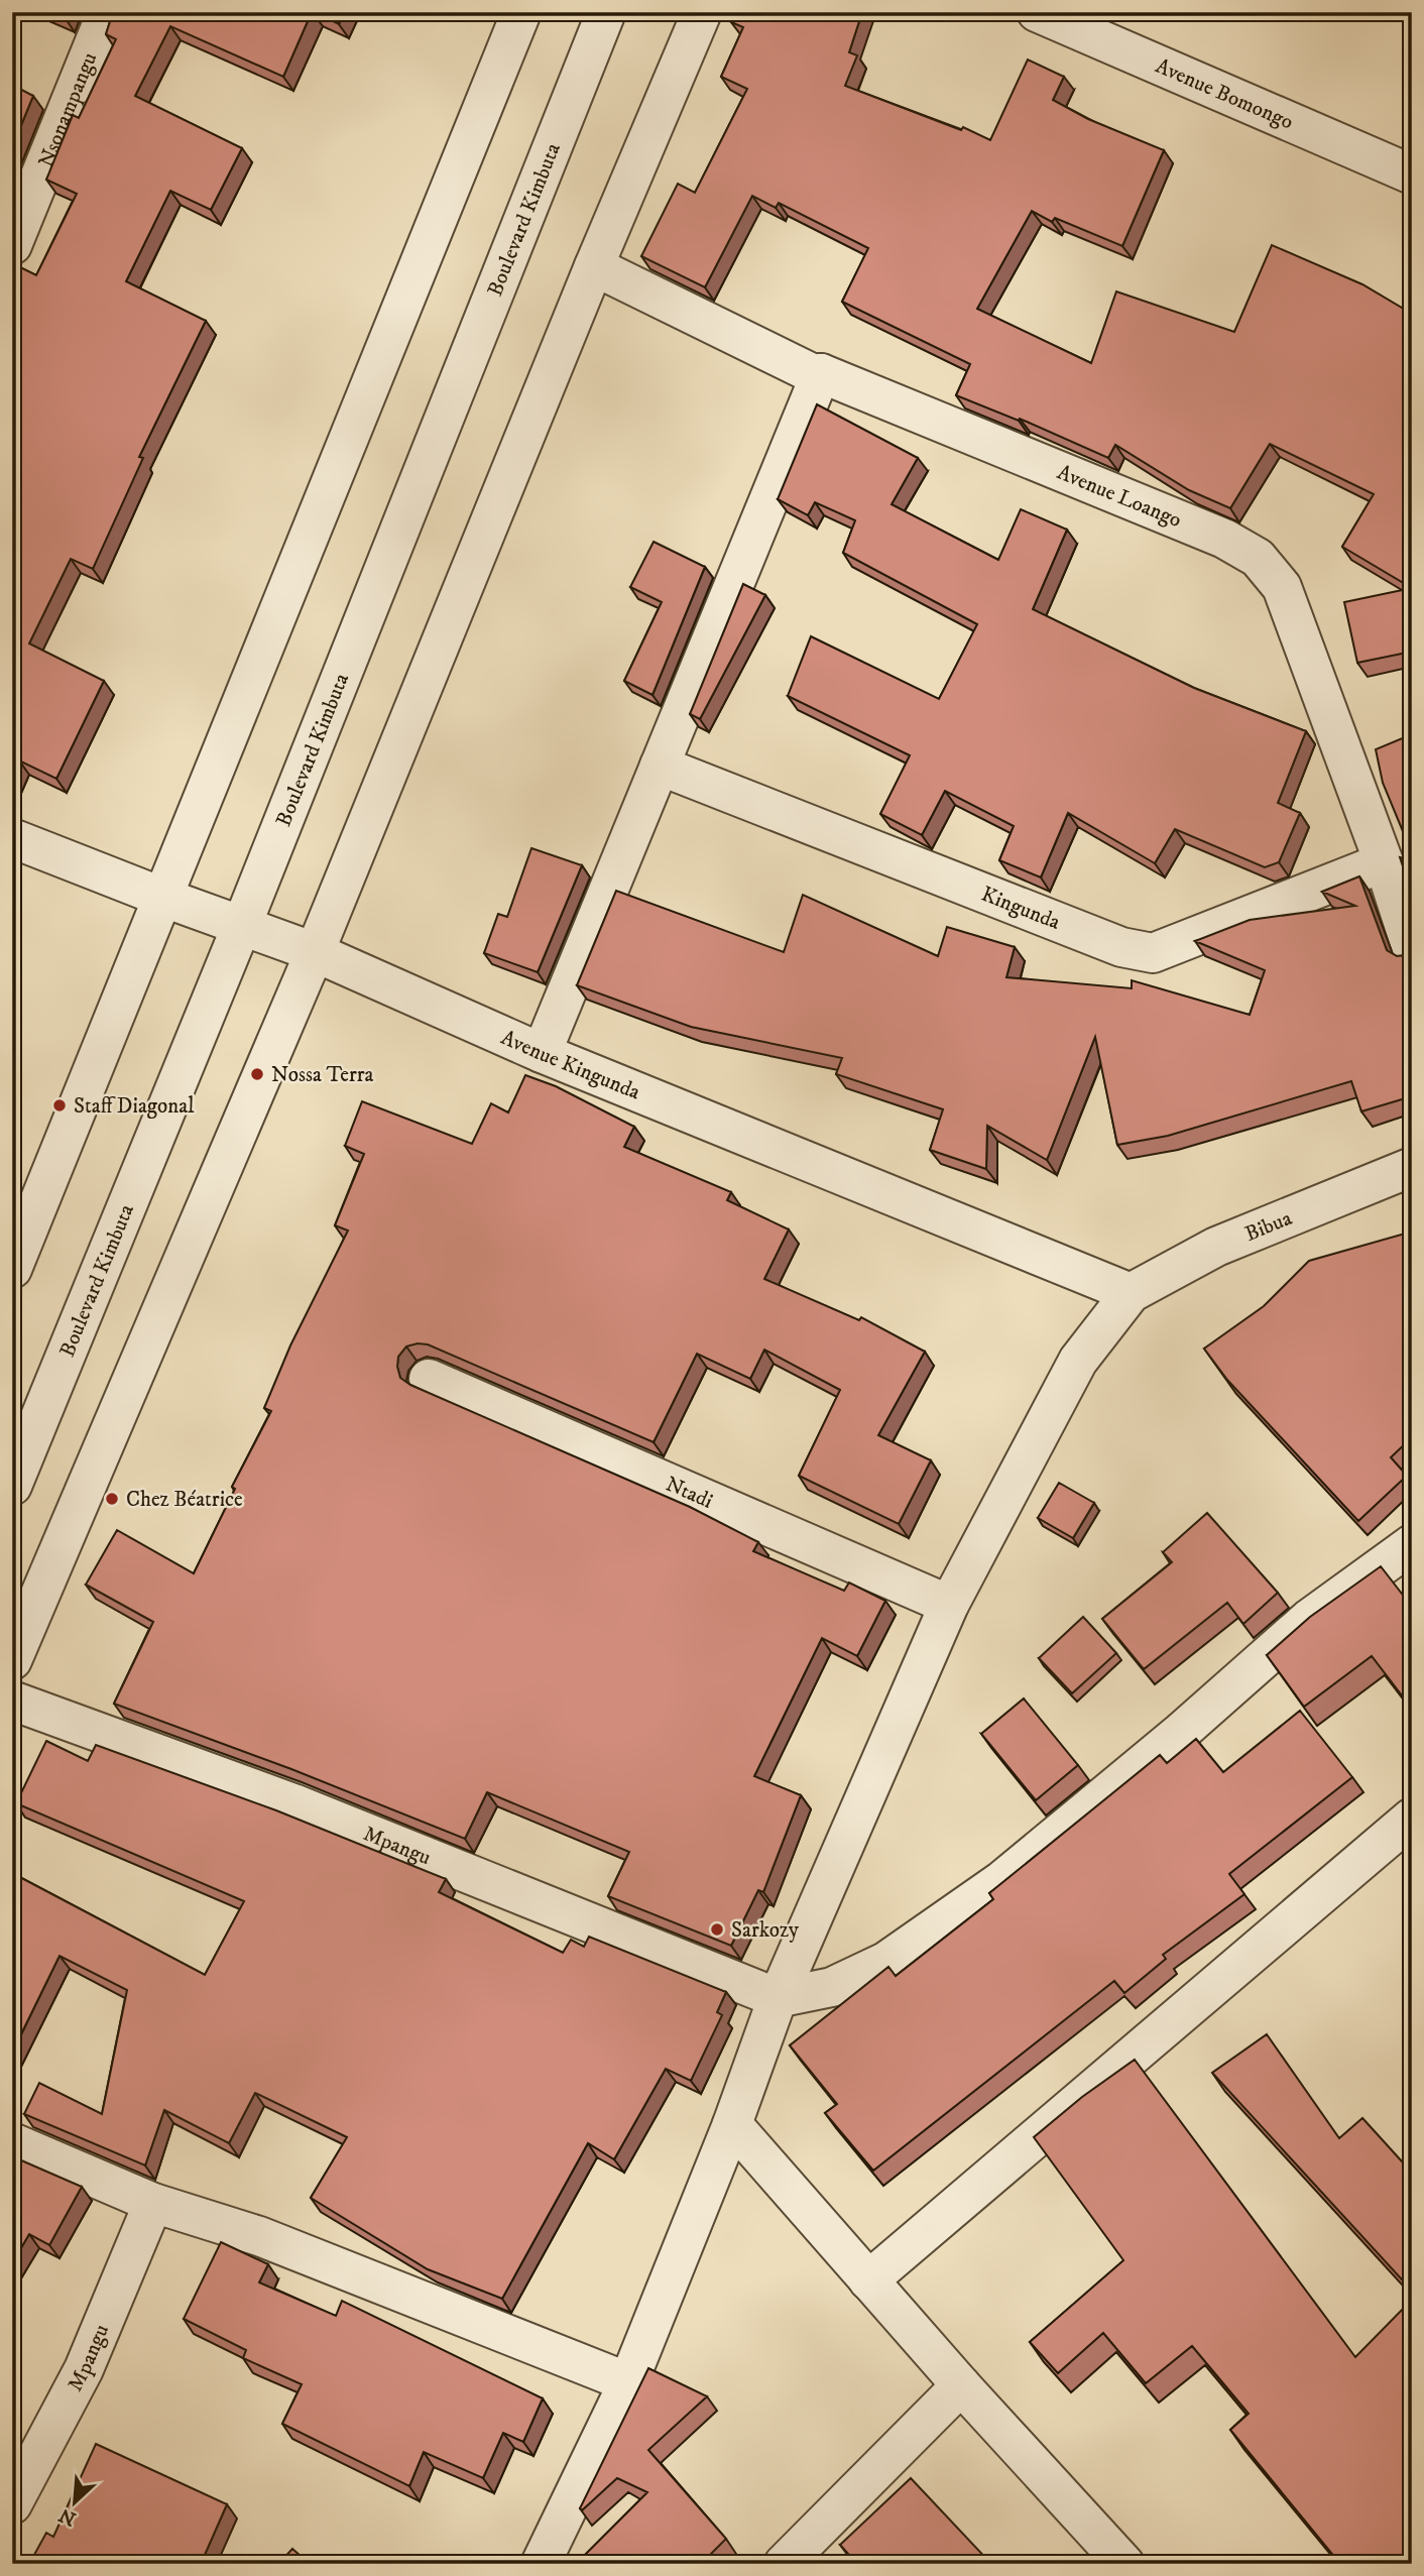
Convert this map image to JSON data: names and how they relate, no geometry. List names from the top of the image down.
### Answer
{
  "streets": {
    "street": [
      "Avenue Bomongo",
      "Nsonampangu",
      "Boulevard Kimbuta",
      "Avenue Loango",
      "Kingunda",
      "Avenue Kingunda",
      "Bibua",
      "Ntadi",
      "Mpangu"
    ]
  },
  "crossings": [
    ["Boulevard Kimbuta", "Avenue Kingunda"],
    ["Avenue Loango", "Kingunda"],
    ["Avenue Kingunda", "Bibua"]
  ],
  "places": [
    "Nossa Terra",
    "Staff Diagonal",
    "Chez Béatrice",
    "Sarkozy"
  ],
  "north": "bottom left"
}
